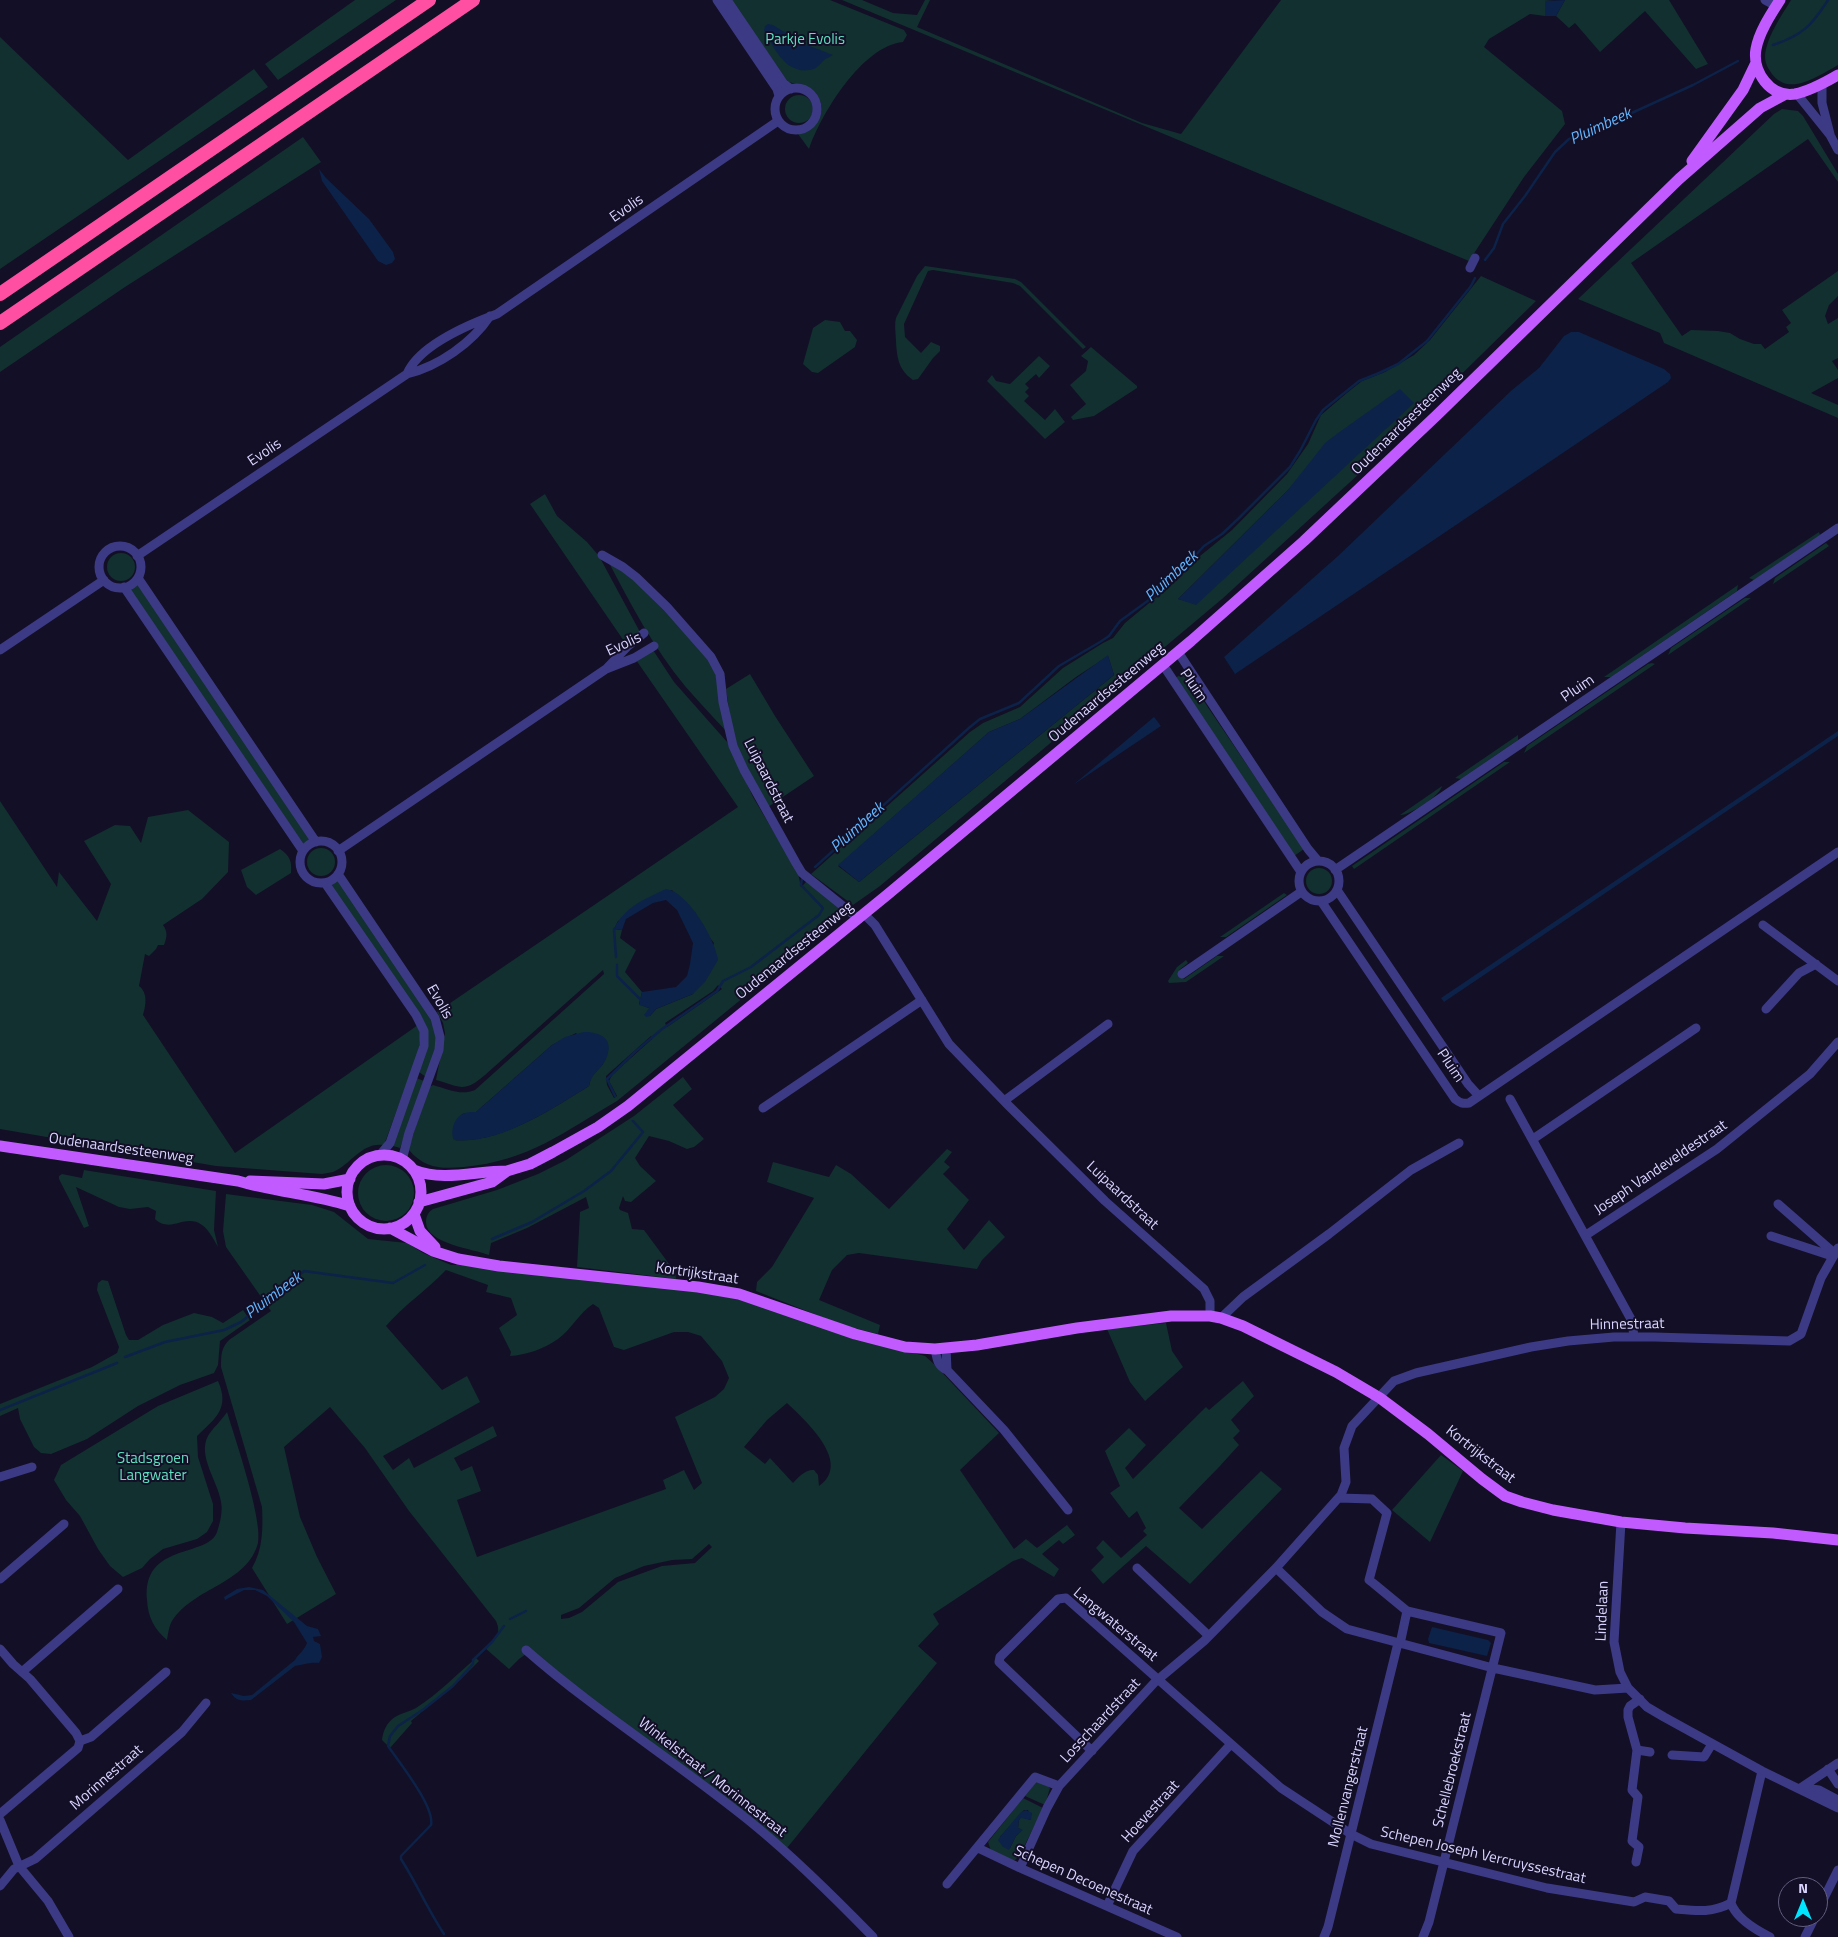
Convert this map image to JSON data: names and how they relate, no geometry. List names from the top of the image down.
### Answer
{
  "streets": {
    "main road": ["Oudenaardsesteenweg", "Kortrijkstraat"],
    "street": [
      "Evolis",
      "Pluim",
      "Luipaardstraat",
      "Joseph Vandeveldestraat",
      "Hinnestraat",
      "Lindelaan",
      "Langwaterstraat",
      "Losschaardstraat",
      "Schellebroekstraat",
      "Morinnestraat",
      "Winkelstraat / Morinnestraat",
      "Mollenvangerstraat",
      "Hoevestraat",
      "Schepen Joseph Vercruyssestraat",
      "Schepen Decoenestraat"
    ]
  },
  "crossings": [
    ["Evolis", "Oudenaardsesteenweg"],
    ["Evolis", "Kortrijkstraat"],
    ["Oudenaardsesteenweg", "Pluim"],
    ["Oudenaardsesteenweg", "Luipaardstraat"],
    ["Oudenaardsesteenweg", "Kortrijkstraat"],
    ["Luipaardstraat", "Kortrijkstraat"],
    ["Kortrijkstraat", "Hinnestraat"],
    ["Kortrijkstraat", "Lindelaan"],
    ["Kortrijkstraat", "Losschaardstraat"],
    ["Hinnestraat", "Losschaardstraat"],
    ["Langwaterstraat", "Losschaardstraat"],
    ["Langwaterstraat", "Schepen Joseph Vercruyssestraat"],
    ["Losschaardstraat", "Schepen Joseph Vercruyssestraat"],
    ["Losschaardstraat", "Schepen Decoenestraat"],
    ["Schellebroekstraat", "Mollenvangerstraat"],
    ["Schellebroekstraat", "Schepen Joseph Vercruyssestraat"],
    ["Mollenvangerstraat", "Schepen Joseph Vercruyssestraat"],
    ["Hoevestraat", "Schepen Joseph Vercruyssestraat"],
    ["Hoevestraat", "Schepen Decoenestraat"]
  ],
  "water": ["Pluimbeek"],
  "parks": ["Parkje Evolis", "Stadsgroen Langwater"],
  "north": "top"
}
